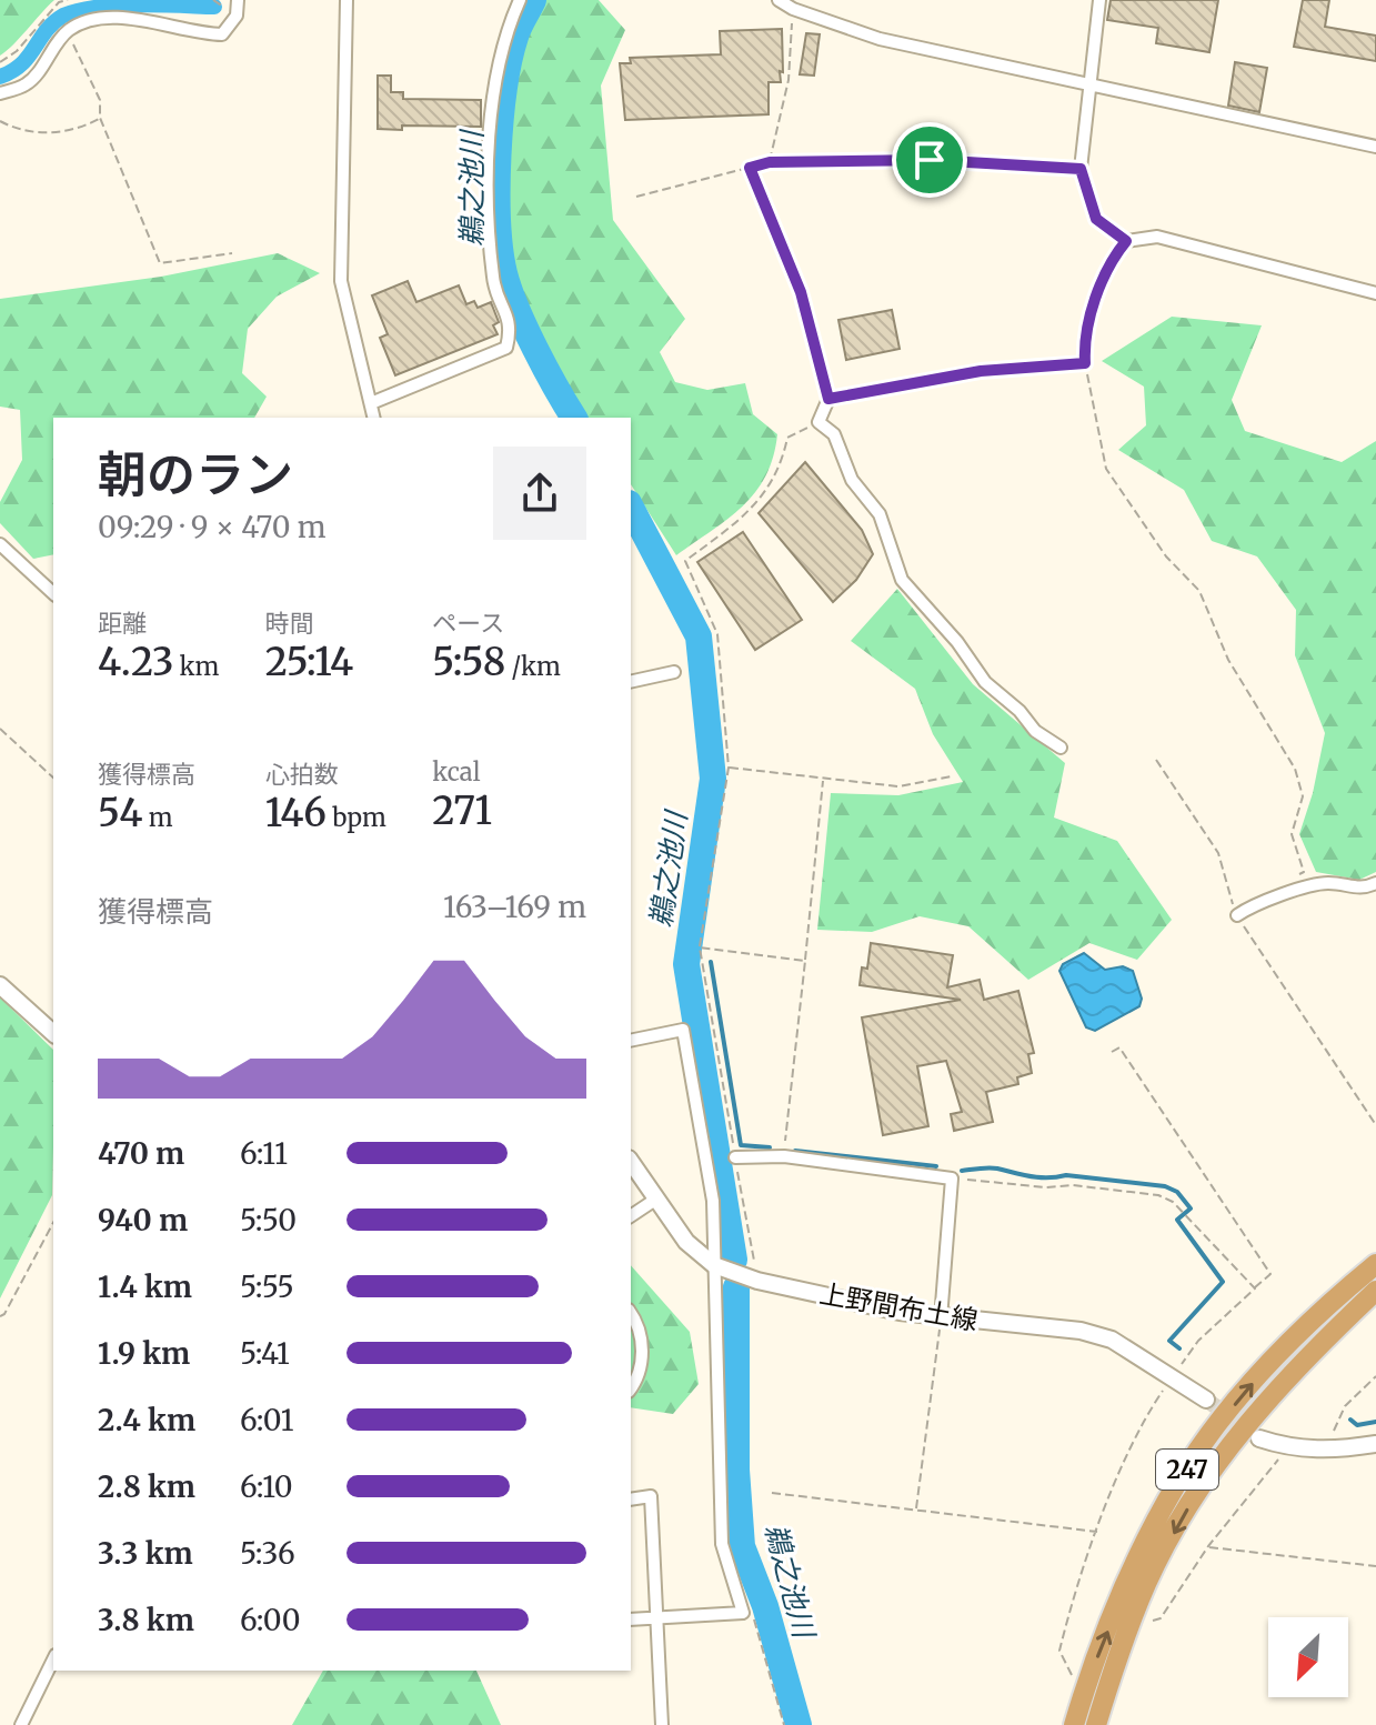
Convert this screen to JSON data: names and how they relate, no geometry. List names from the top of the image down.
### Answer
{
  "streets": {
    "highway": ["247"],
    "main road": ["上野間布土線"]
  },
  "water": ["鵜之池川"],
  "north": "bottom left",
  "page": {
    "heading": ["朝のラン", "09:29 · 9 × 470 m"],
    "stats": [
      ["距離", "4.23 km"],
      ["時間", "25:14"],
      ["ペース", "5:58 /km"],
      ["獲得標高", "54 m"],
      ["心拍数", "146 bpm"],
      ["kcal", "271"]
    ],
    "chart": ["獲得標高", "163–169 m"],
    "list": [
      {
        "name": "470 m",
        "note": "6:11"
      },
      {
        "name": "940 m",
        "note": "5:50"
      },
      {
        "name": "1.4 km",
        "note": "5:55"
      },
      {
        "name": "1.9 km",
        "note": "5:41"
      },
      {
        "name": "2.4 km",
        "note": "6:01"
      },
      {
        "name": "2.8 km",
        "note": "6:10"
      },
      {
        "name": "3.3 km",
        "note": "5:36"
      },
      {
        "name": "3.8 km",
        "note": "6:00"
      }
    ]
  }
}
